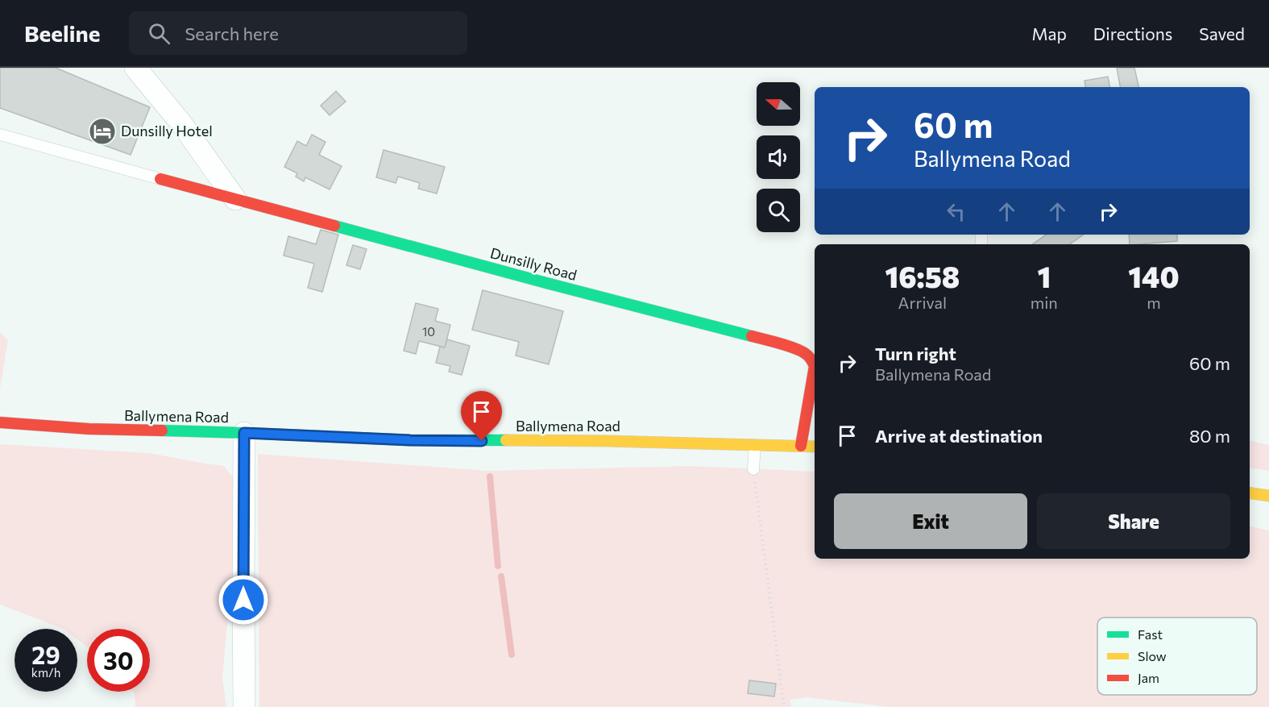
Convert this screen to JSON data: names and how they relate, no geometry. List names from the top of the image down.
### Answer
{
  "streets": {
    "main road": ["Dunsilly Road", "Ballymena Road"]
  },
  "crossings": [
    ["Dunsilly Road", "Ballymena Road"]
  ],
  "places": {
    "hotel": ["Dunsilly Hotel"]
  },
  "house_numbers": ["10"],
  "legend": ["Fast", "Slow", "Jam"],
  "north": "left",
  "page": {
    "header": "Beeline",
    "search": "Search here",
    "nav": ["Map", "Directions", "Saved"],
    "turn": ["60 m", "Ballymena Road"],
    "eta": [
      "16:58",
      "Arrival",
      "1",
      "min",
      "140",
      "m"
    ],
    "list": [
      {
        "name": "Turn right",
        "note": "Ballymena Road",
        "value": "60 m"
      },
      {
        "name": "Arrive at destination",
        "value": "80 m"
      }
    ],
    "buttons": ["Exit", "Share"],
    "speed": "29 km/h",
    "limit": "30"
  }
}
